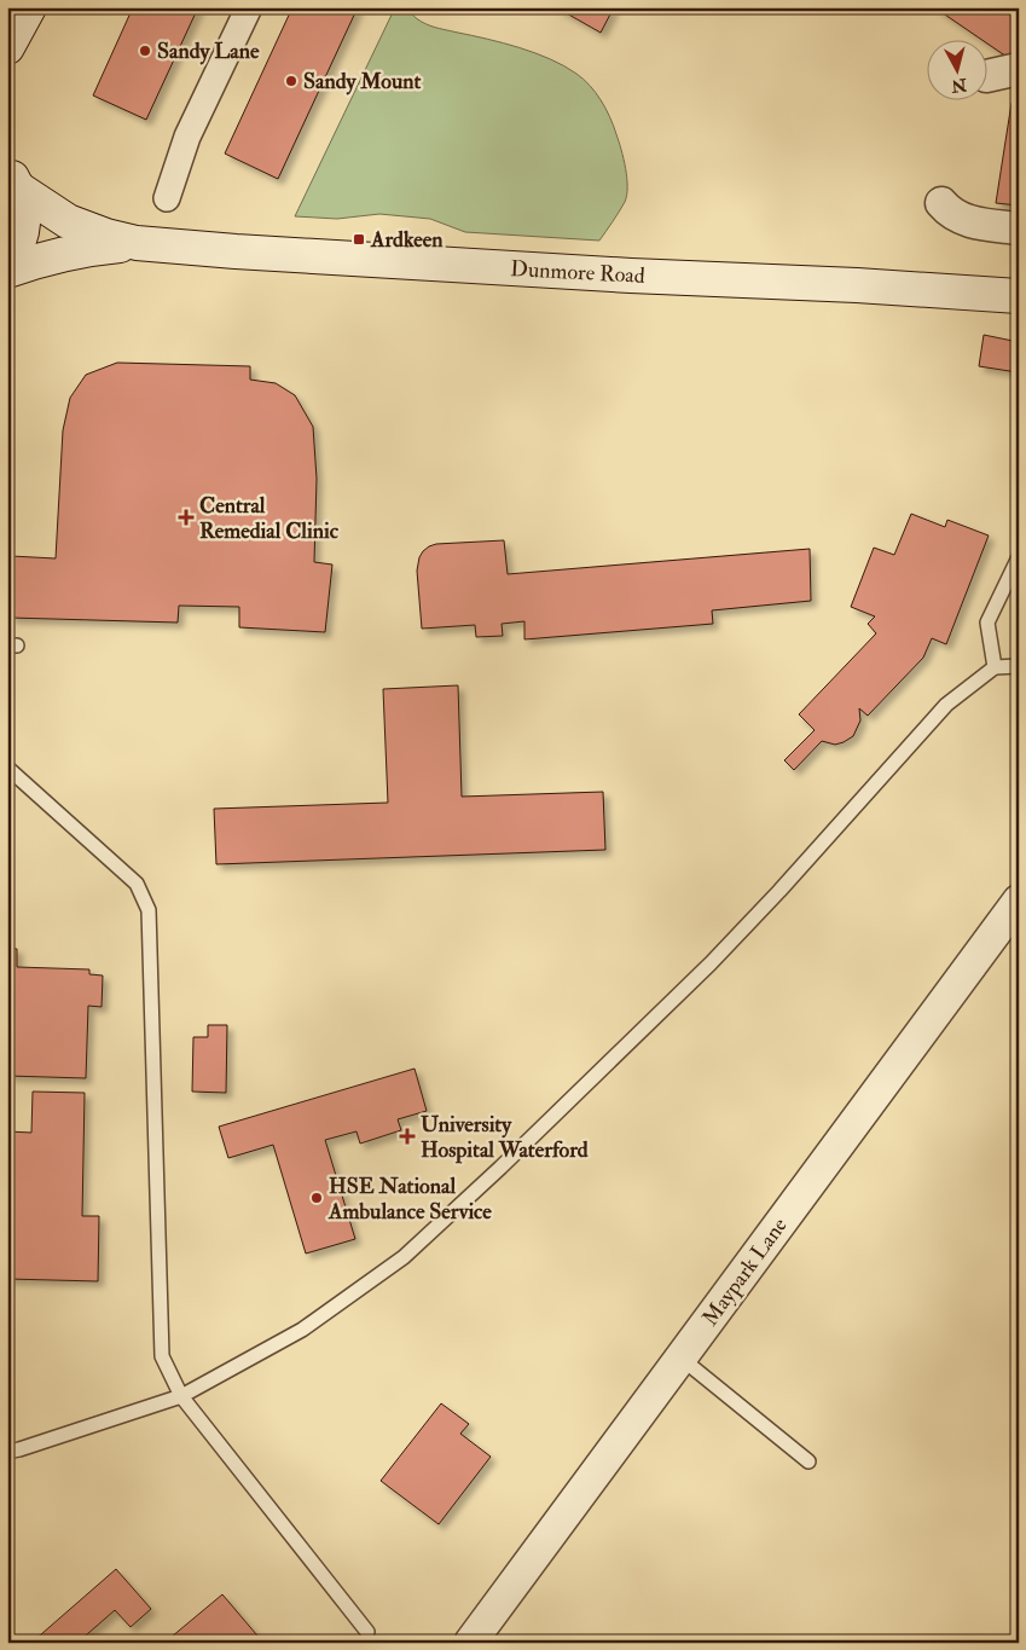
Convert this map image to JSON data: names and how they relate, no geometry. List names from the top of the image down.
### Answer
{
  "streets": {
    "main road": ["Dunmore Road"],
    "street": ["Maypark Lane"]
  },
  "places": {
    "other": ["Sandy Lane", "Sandy Mount", "HSE National Ambulance Service"],
    "transit": ["Ardkeen"],
    "health": ["Central Remedial Clinic", "University Hospital Waterford"]
  },
  "north": "bottom"
}
